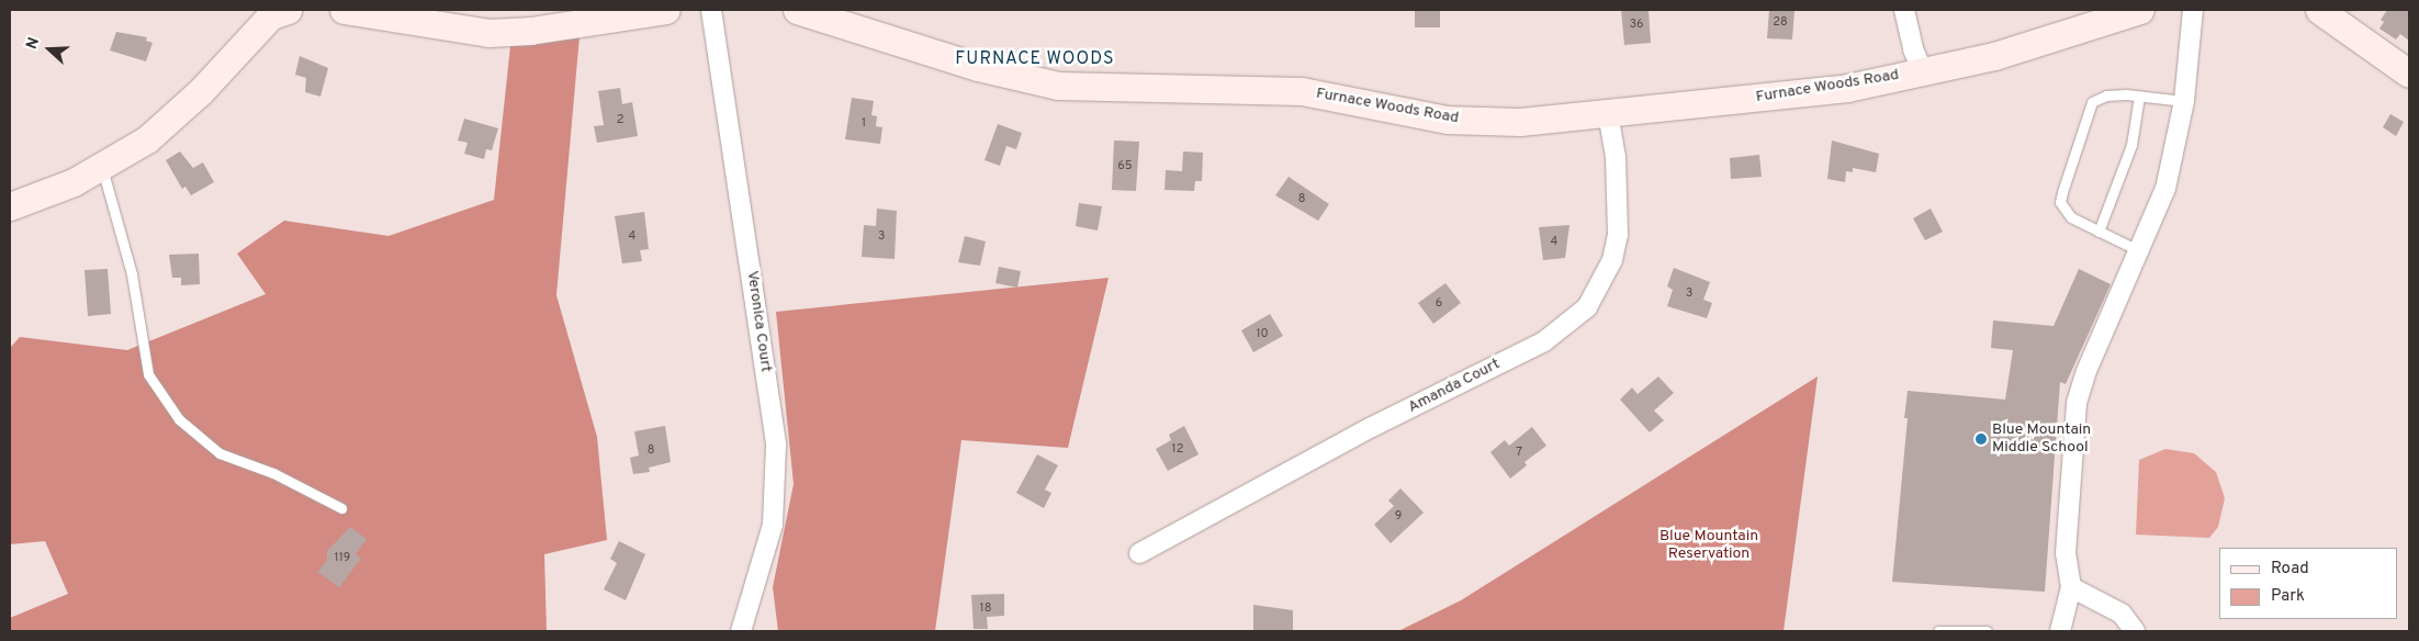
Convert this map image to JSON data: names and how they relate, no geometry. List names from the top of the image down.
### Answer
{
  "streets": {
    "street": ["Furnace Woods Road", "Veronica Court", "Amanda Court"]
  },
  "crossings": [
    ["Furnace Woods Road", "Amanda Court"]
  ],
  "districts": ["FURNACE WOODS"],
  "parks": ["Blue Mountain Reservation"],
  "places": ["Blue Mountain Middle School"],
  "house_numbers": [
    "28",
    "36",
    "2",
    "1",
    "65",
    "8",
    "4",
    "3",
    "4",
    "3",
    "6",
    "10",
    "12",
    "8",
    "7",
    "9",
    "119",
    "18"
  ],
  "legend": ["Road", "Park"],
  "north": "left"
}
